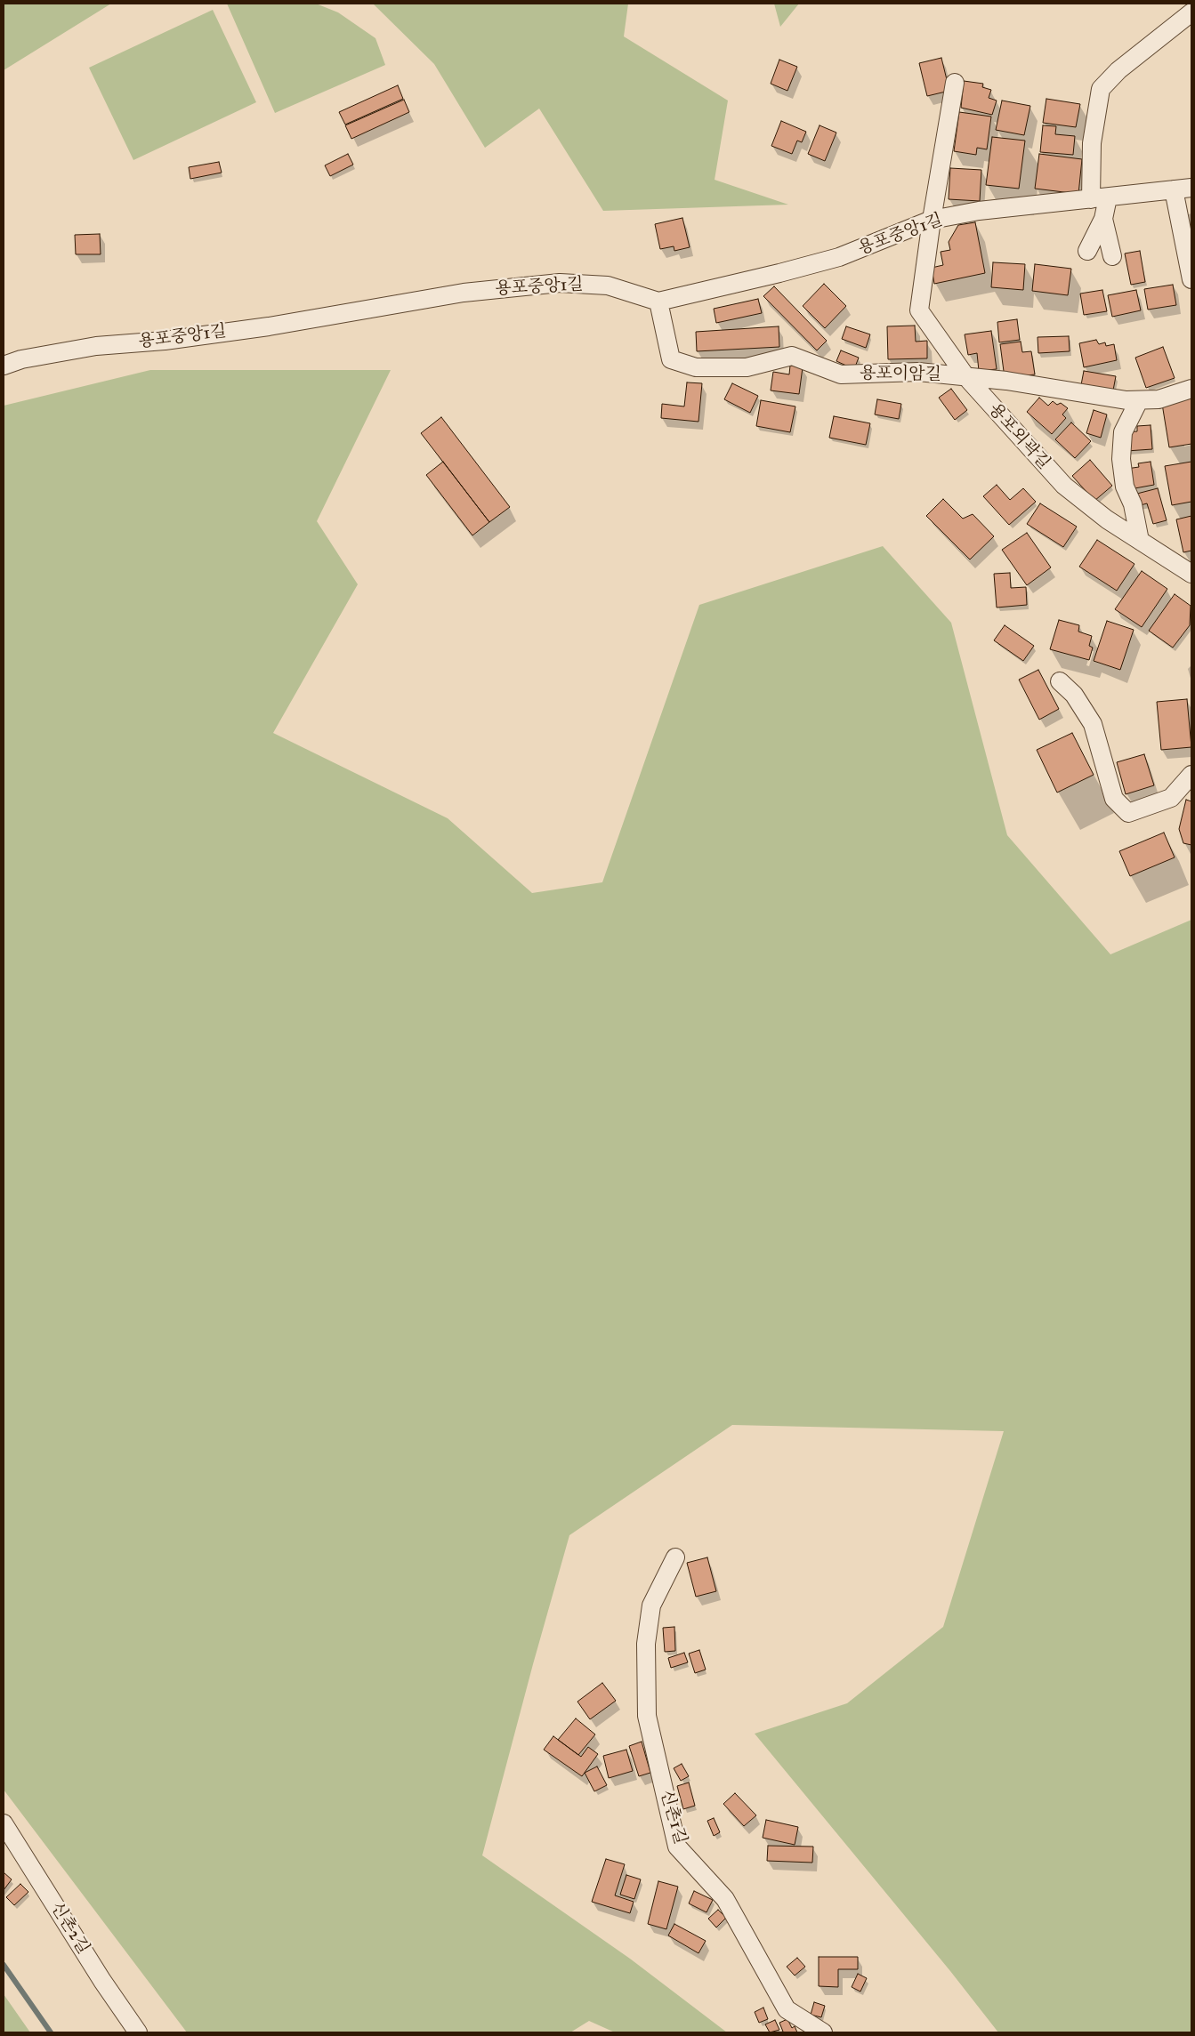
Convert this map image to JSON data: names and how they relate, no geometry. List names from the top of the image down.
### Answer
{
  "streets": {
    "street": [
      "용포중앙1길",
      "용포이암길",
      "용포외곽길",
      "신촌1길",
      "신촌2길"
    ]
  },
  "crossings": [
    ["용포중앙1길", "용포이암길"],
    ["용포중앙1길", "용포외곽길"],
    ["용포이암길", "용포외곽길"]
  ]
}
